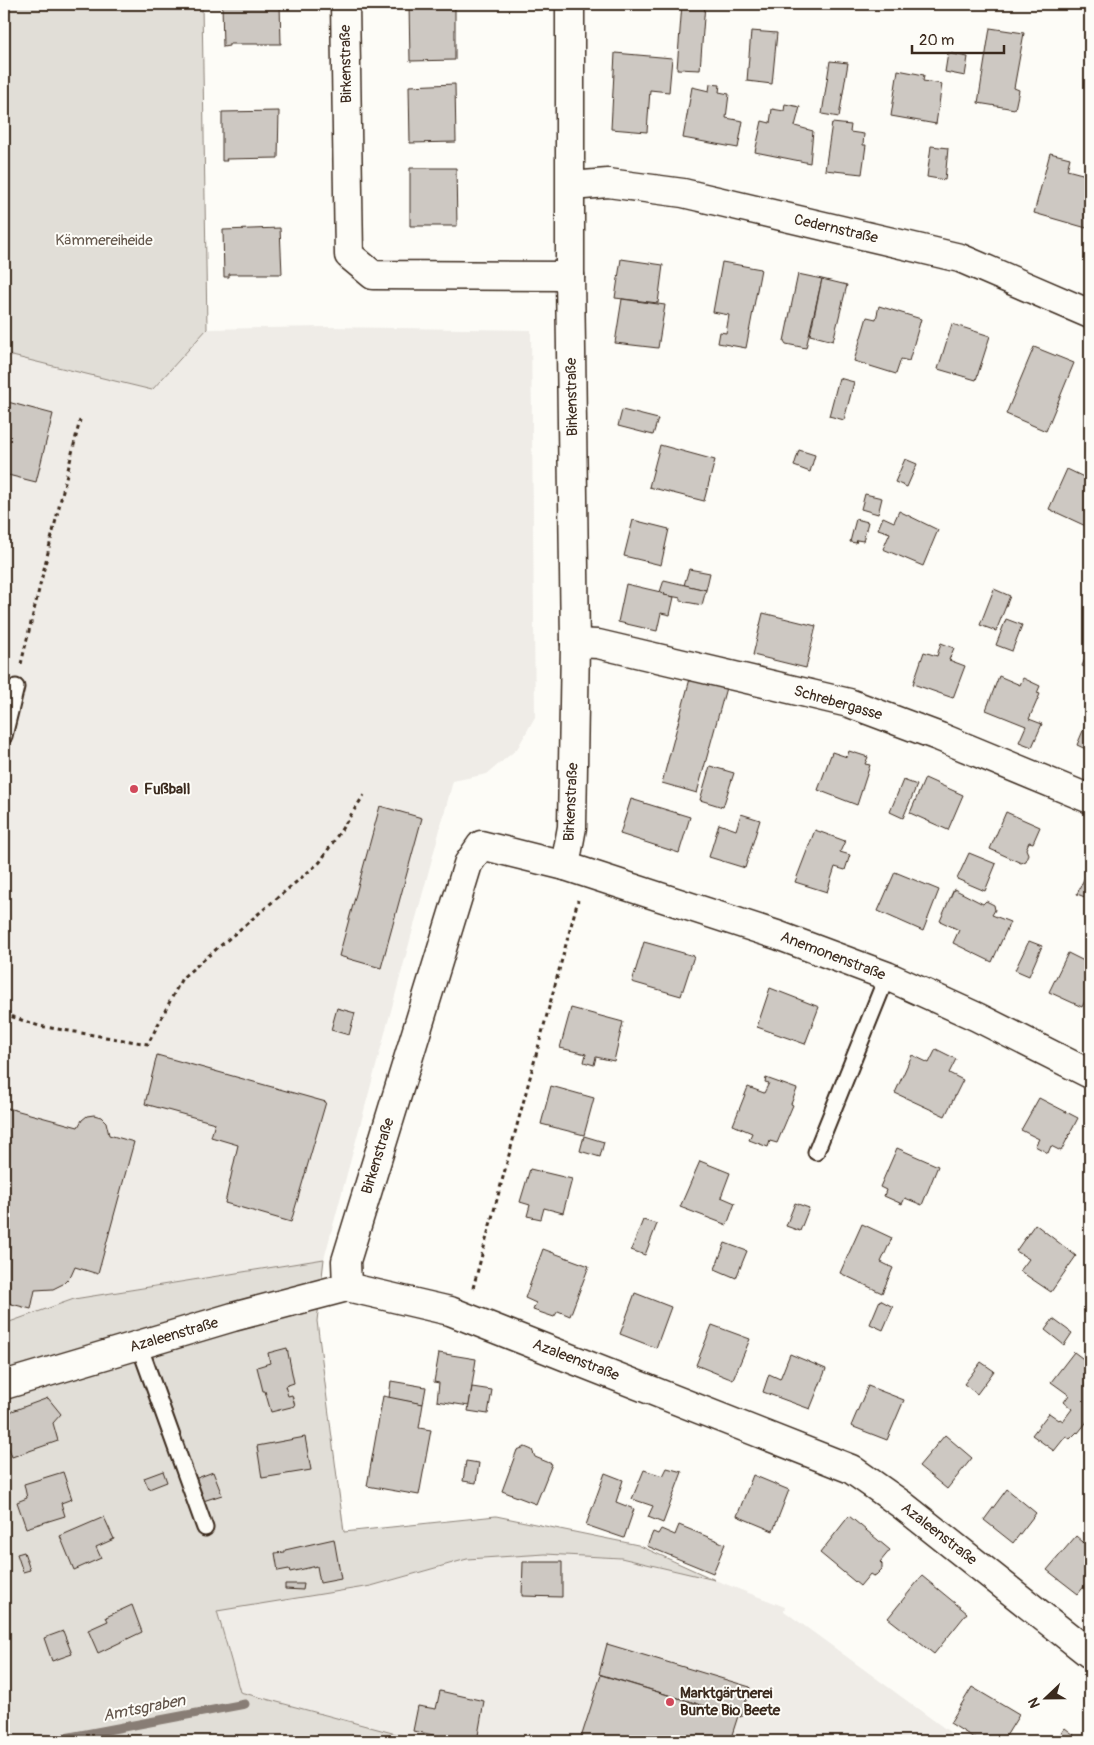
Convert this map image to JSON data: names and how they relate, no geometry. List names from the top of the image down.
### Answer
{
  "streets": {
    "street": [
      "Birkenstraße",
      "Cedernstraße",
      "Schrebergasse",
      "Anemonenstraße",
      "Azaleenstraße"
    ]
  },
  "crossings": [
    ["Birkenstraße", "Cedernstraße"],
    ["Birkenstraße", "Schrebergasse"],
    ["Birkenstraße", "Anemonenstraße"],
    ["Birkenstraße", "Azaleenstraße"]
  ],
  "water": ["Amtsgraben"],
  "parks": ["Kämmereiheide"],
  "places": ["Fußball", "Marktgärtnerei Bunte Bio Beete"],
  "scale_bar": "20 m",
  "north": "left"
}
